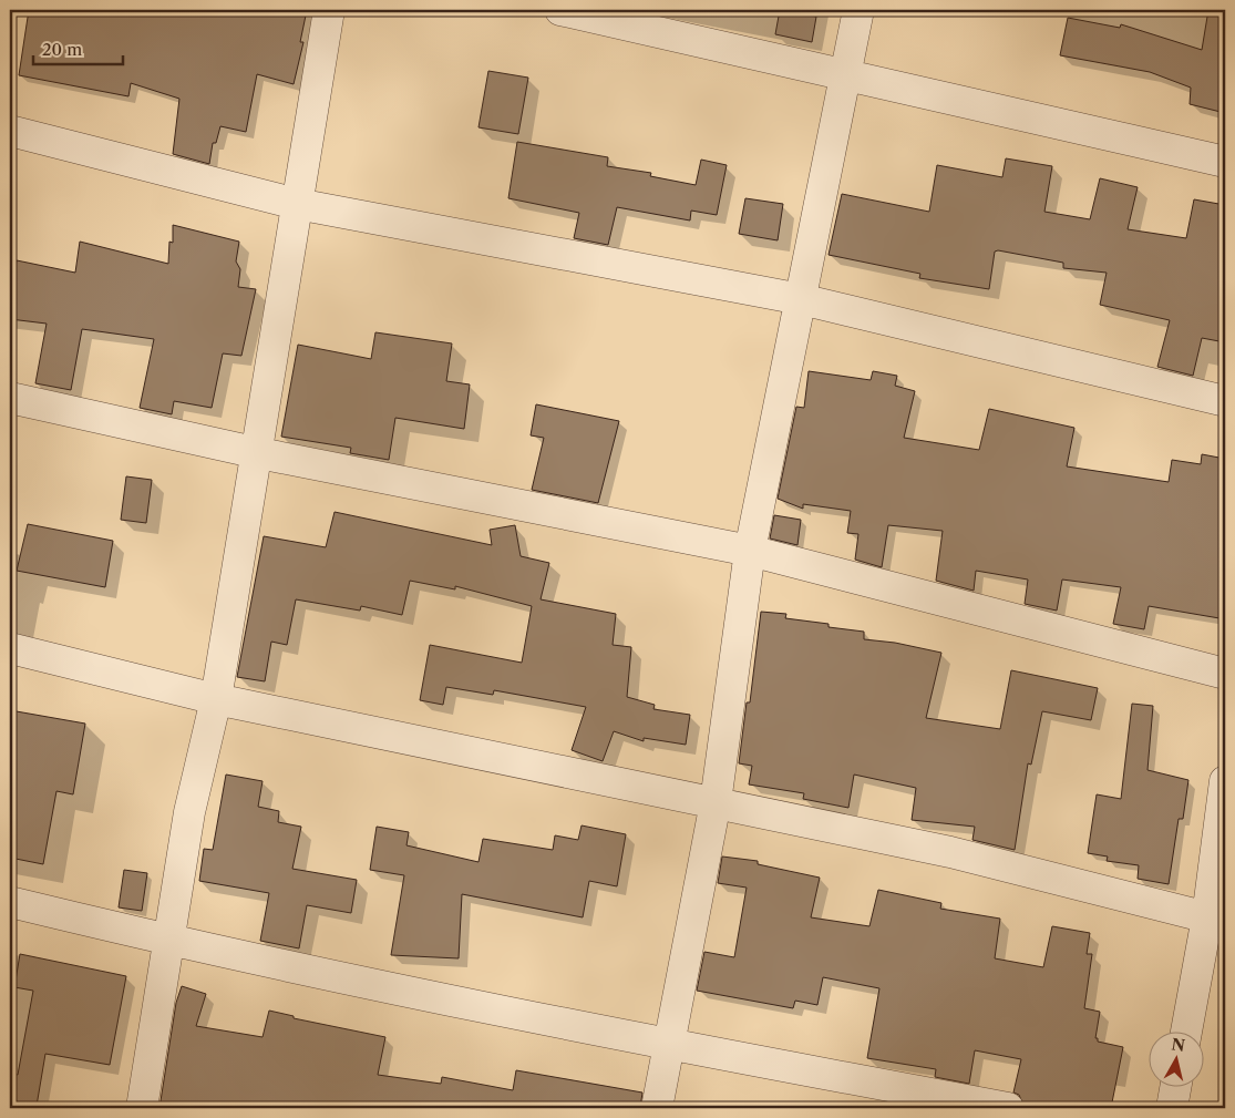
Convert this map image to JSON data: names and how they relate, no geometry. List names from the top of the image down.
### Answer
{
  "scale_bar": "20 m",
  "north": "top"
}
